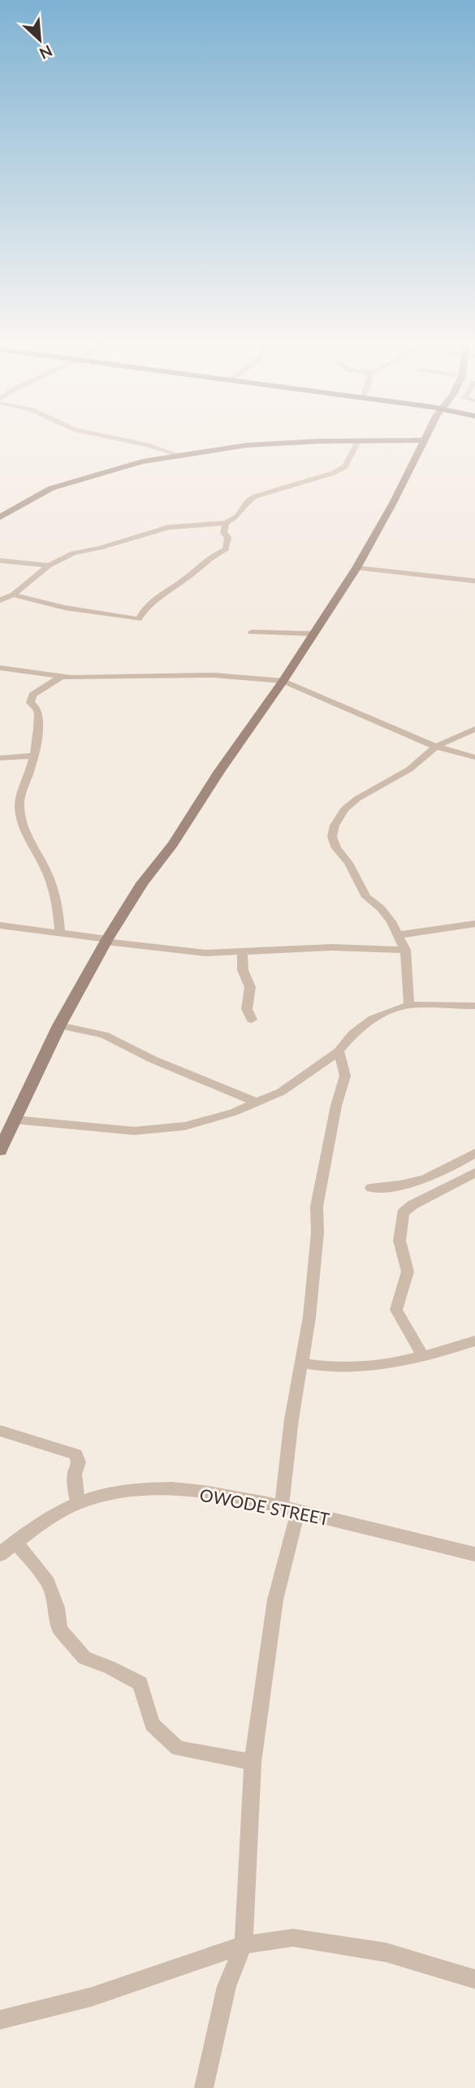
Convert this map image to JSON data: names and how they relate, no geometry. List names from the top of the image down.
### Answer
{
  "streets": {
    "street": ["OWODE STREET"]
  },
  "north": "bottom right"
}
